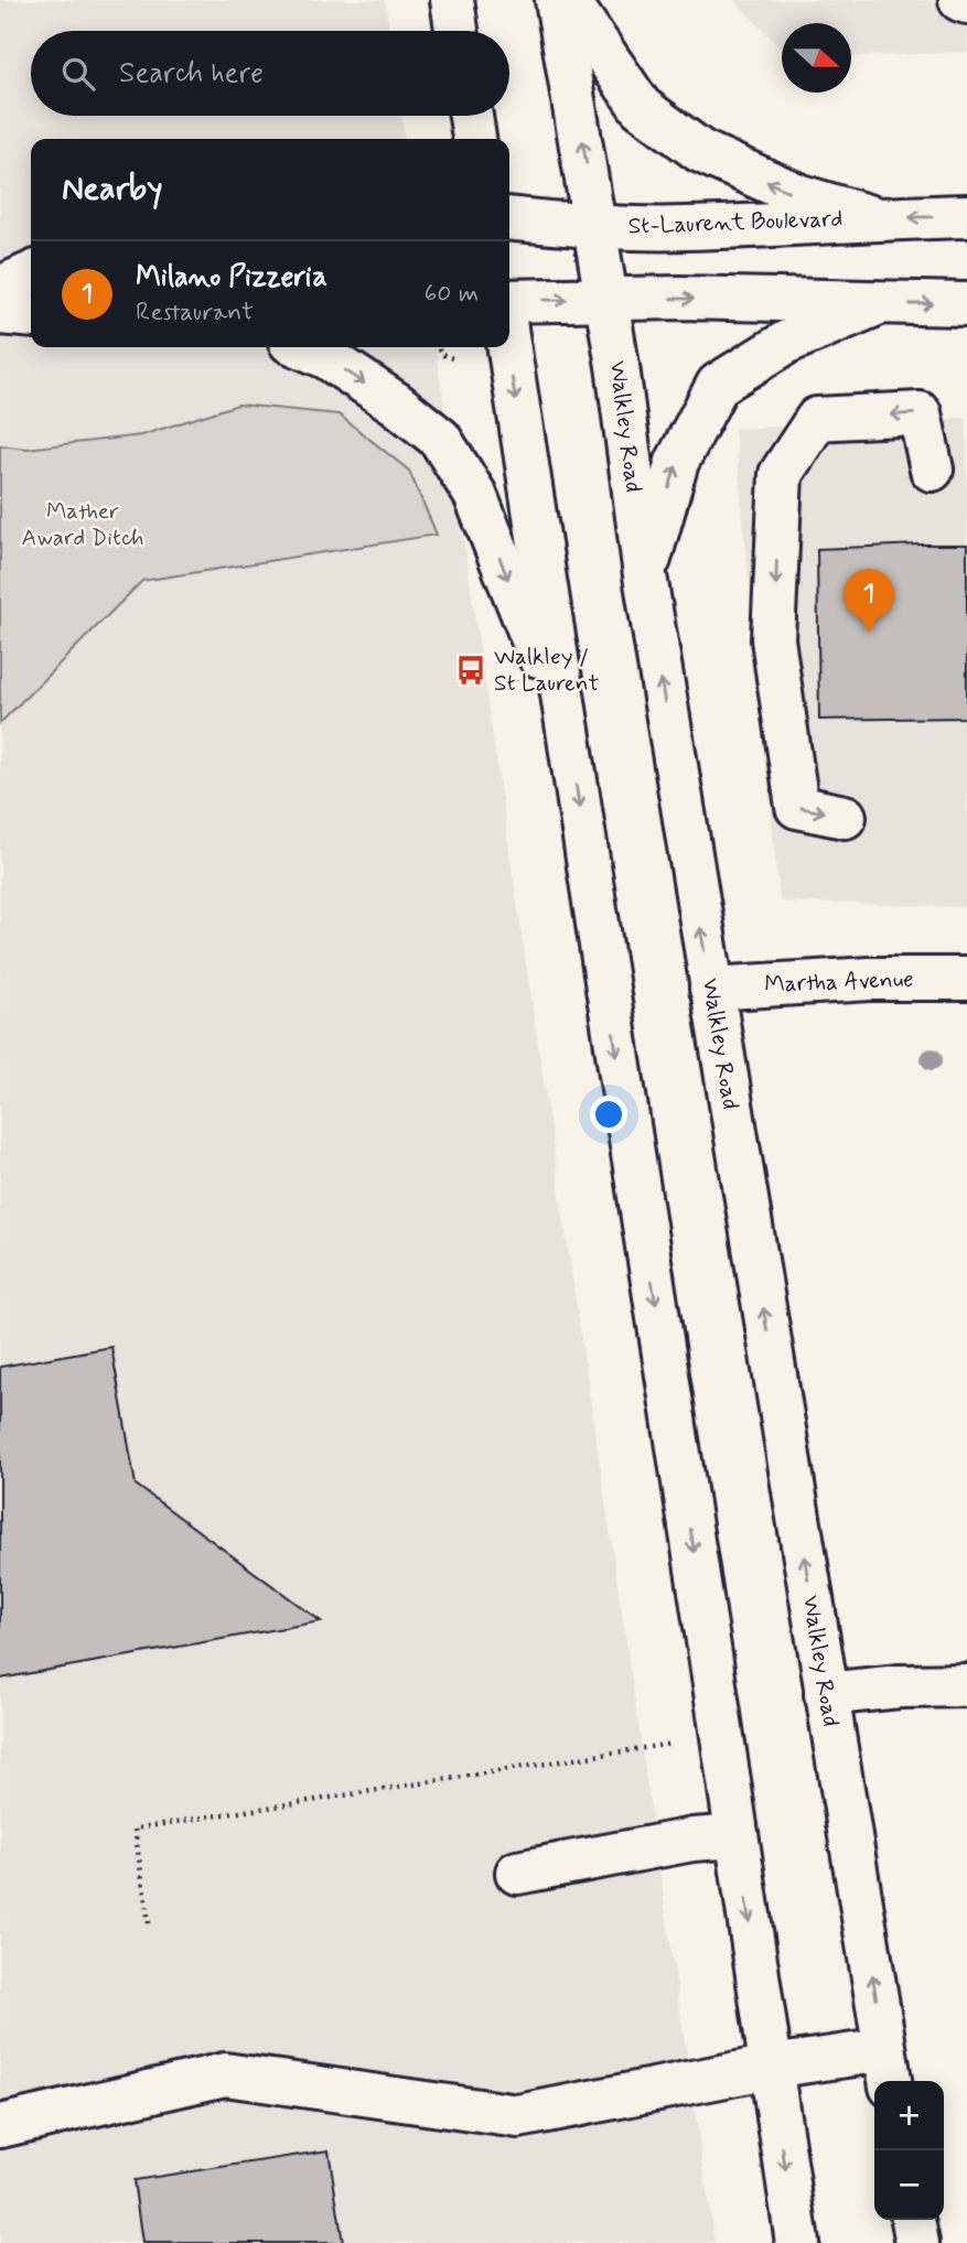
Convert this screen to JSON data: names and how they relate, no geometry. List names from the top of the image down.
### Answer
{
  "streets": {
    "main road": ["St-Laurent Boulevard", "Walkley Road", "Martha Avenue"]
  },
  "crossings": [
    ["St-Laurent Boulevard", "Walkley Road"],
    ["Walkley Road", "Martha Avenue"]
  ],
  "parks": ["Mather Award Ditch"],
  "places": {
    "bus stop": ["Walkley / St Laurent"]
  },
  "north": "right",
  "page": {
    "search": "Search here",
    "heading": "Nearby",
    "list": [
      {
        "mark": "1",
        "name": "Milano Pizzeria",
        "note": "Restaurant",
        "value": "60 m"
      }
    ],
    "pins": "1",
    "map_buttons": ["+", "−"]
  }
}
